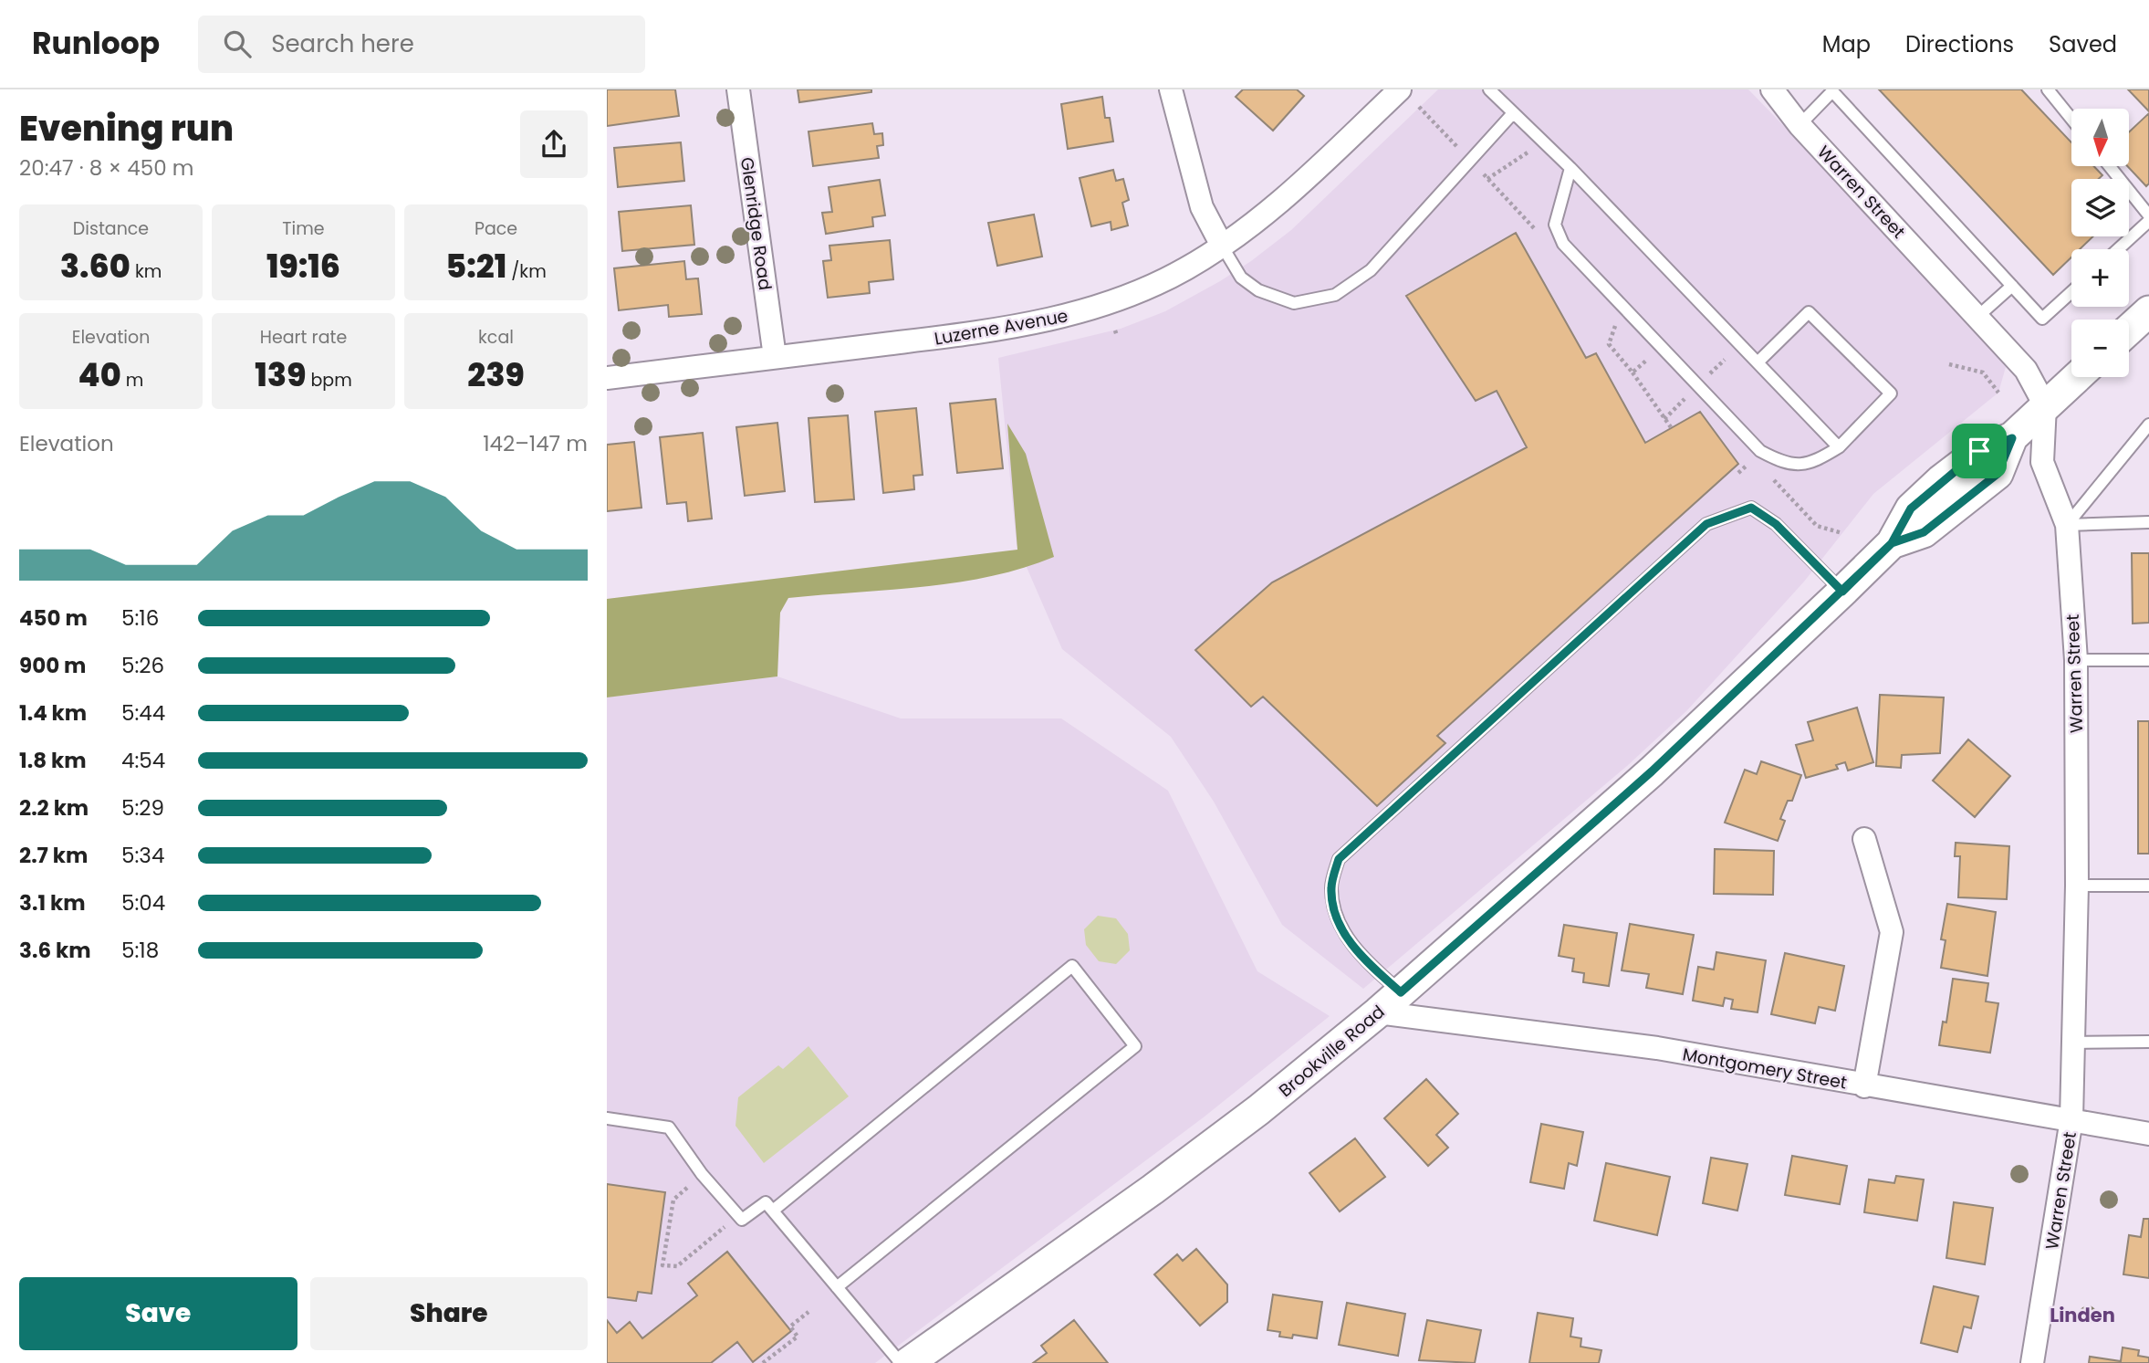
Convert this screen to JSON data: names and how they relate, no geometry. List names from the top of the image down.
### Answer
{
  "streets": {
    "street": [
      "Warren Street",
      "Glenridge Road",
      "Luzerne Avenue",
      "Brookville Road",
      "Montgomery Street"
    ]
  },
  "crossings": [
    ["Warren Street", "Brookville Road"],
    ["Warren Street", "Montgomery Street"],
    ["Glenridge Road", "Luzerne Avenue"],
    ["Brookville Road", "Montgomery Street"]
  ],
  "districts": ["Linden"],
  "north": "bottom",
  "page": {
    "header": "Runloop",
    "search": "Search here",
    "nav": ["Map", "Directions", "Saved"],
    "heading": ["Evening run", "20:47 · 8 × 450 m"],
    "map_buttons": ["+", "−"],
    "stats": [
      ["Distance", "3.60 km"],
      ["Time", "19:16"],
      ["Pace", "5:21 /km"],
      ["Elevation", "40 m"],
      ["Heart rate", "139 bpm"],
      ["kcal", "239"]
    ],
    "chart": ["Elevation", "142–147 m"],
    "list": [
      {
        "name": "450 m",
        "note": "5:16"
      },
      {
        "name": "900 m",
        "note": "5:26"
      },
      {
        "name": "1.4 km",
        "note": "5:44"
      },
      {
        "name": "1.8 km",
        "note": "4:54"
      },
      {
        "name": "2.2 km",
        "note": "5:29"
      },
      {
        "name": "2.7 km",
        "note": "5:34"
      },
      {
        "name": "3.1 km",
        "note": "5:04"
      },
      {
        "name": "3.6 km",
        "note": "5:18"
      }
    ],
    "buttons": ["Save", "Share"]
  }
}
